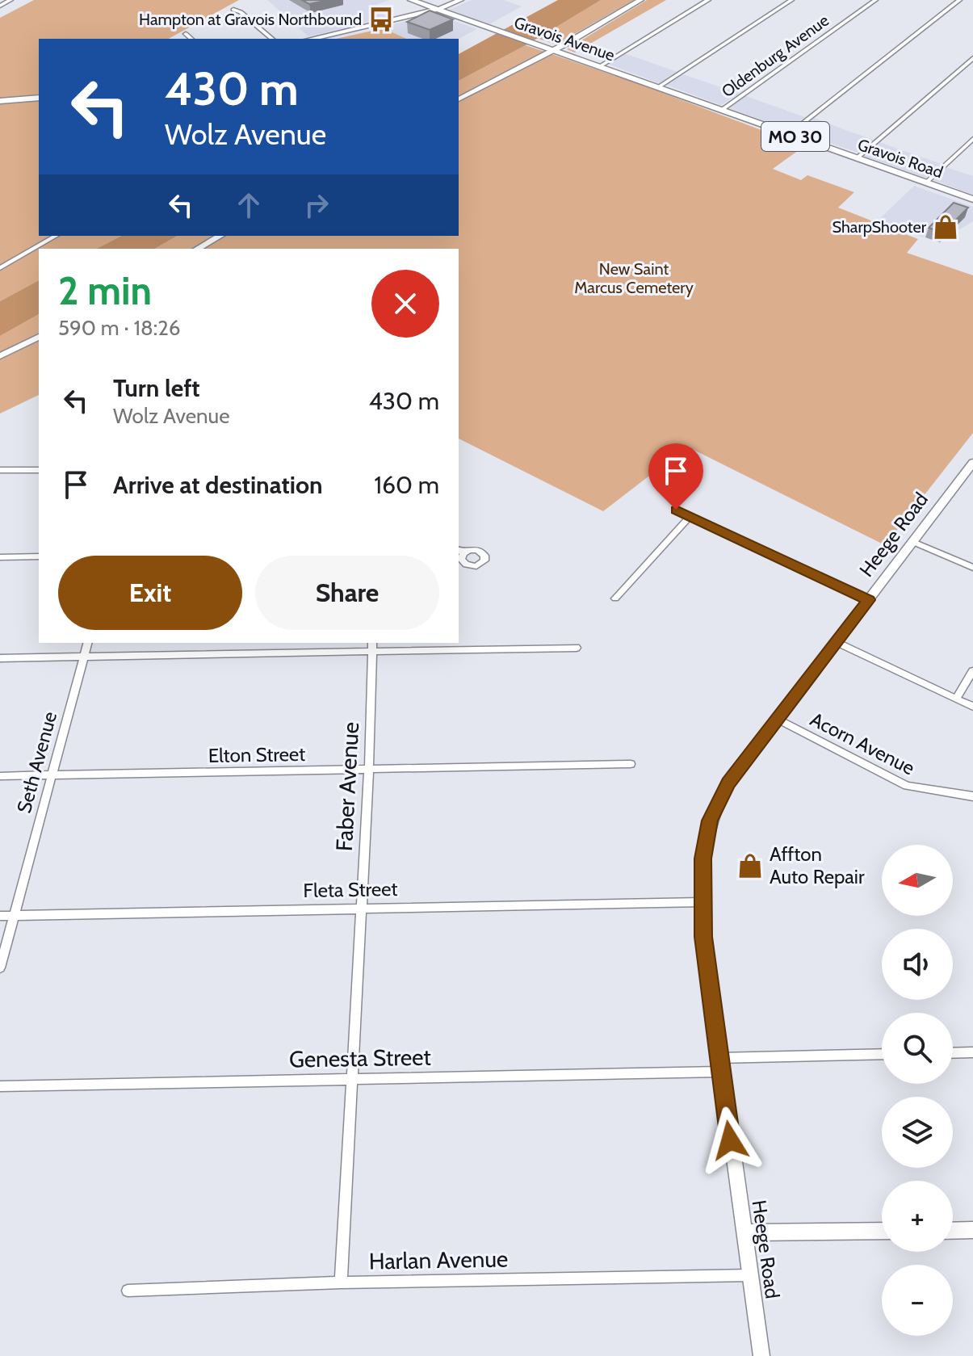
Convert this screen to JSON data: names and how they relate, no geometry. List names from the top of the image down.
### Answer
{
  "streets": {
    "main road": ["Gravois Avenue", "MO 30", "Gravois Road"],
    "street": [
      "Oldenburg Avenue",
      "Heege Road",
      "Acorn Avenue",
      "Elton Street",
      "Seth Avenue",
      "Faber Avenue",
      "Fleta Street",
      "Genesta Street",
      "Harlan Avenue"
    ]
  },
  "crossings": [
    ["Gravois Avenue", "Gravois Road"],
    ["Oldenburg Avenue", "Gravois Road"],
    ["Heege Road", "Acorn Avenue"],
    ["Heege Road", "Fleta Street"],
    ["Heege Road", "Genesta Street"],
    ["Heege Road", "Harlan Avenue"],
    ["Elton Street", "Seth Avenue"],
    ["Elton Street", "Faber Avenue"],
    ["Seth Avenue", "Fleta Street"],
    ["Faber Avenue", "Fleta Street"],
    ["Faber Avenue", "Genesta Street"],
    ["Faber Avenue", "Harlan Avenue"]
  ],
  "parks": ["New Saint Marcus Cemetery"],
  "places": {
    "bus stop": ["Hampton at Gravois Northbound"],
    "shop": ["SharpShooter", "Affton Auto Repair"]
  },
  "north": "left",
  "page": {
    "turn": ["430 m", "Wolz Avenue"],
    "heading": ["2 min", "590 m · 18:26"],
    "list": [
      {
        "name": "Turn left",
        "note": "Wolz Avenue",
        "value": "430 m"
      },
      {
        "name": "Arrive at destination",
        "value": "160 m"
      }
    ],
    "buttons": ["Exit", "Share"],
    "map_buttons": ["+", "−"]
  }
}
